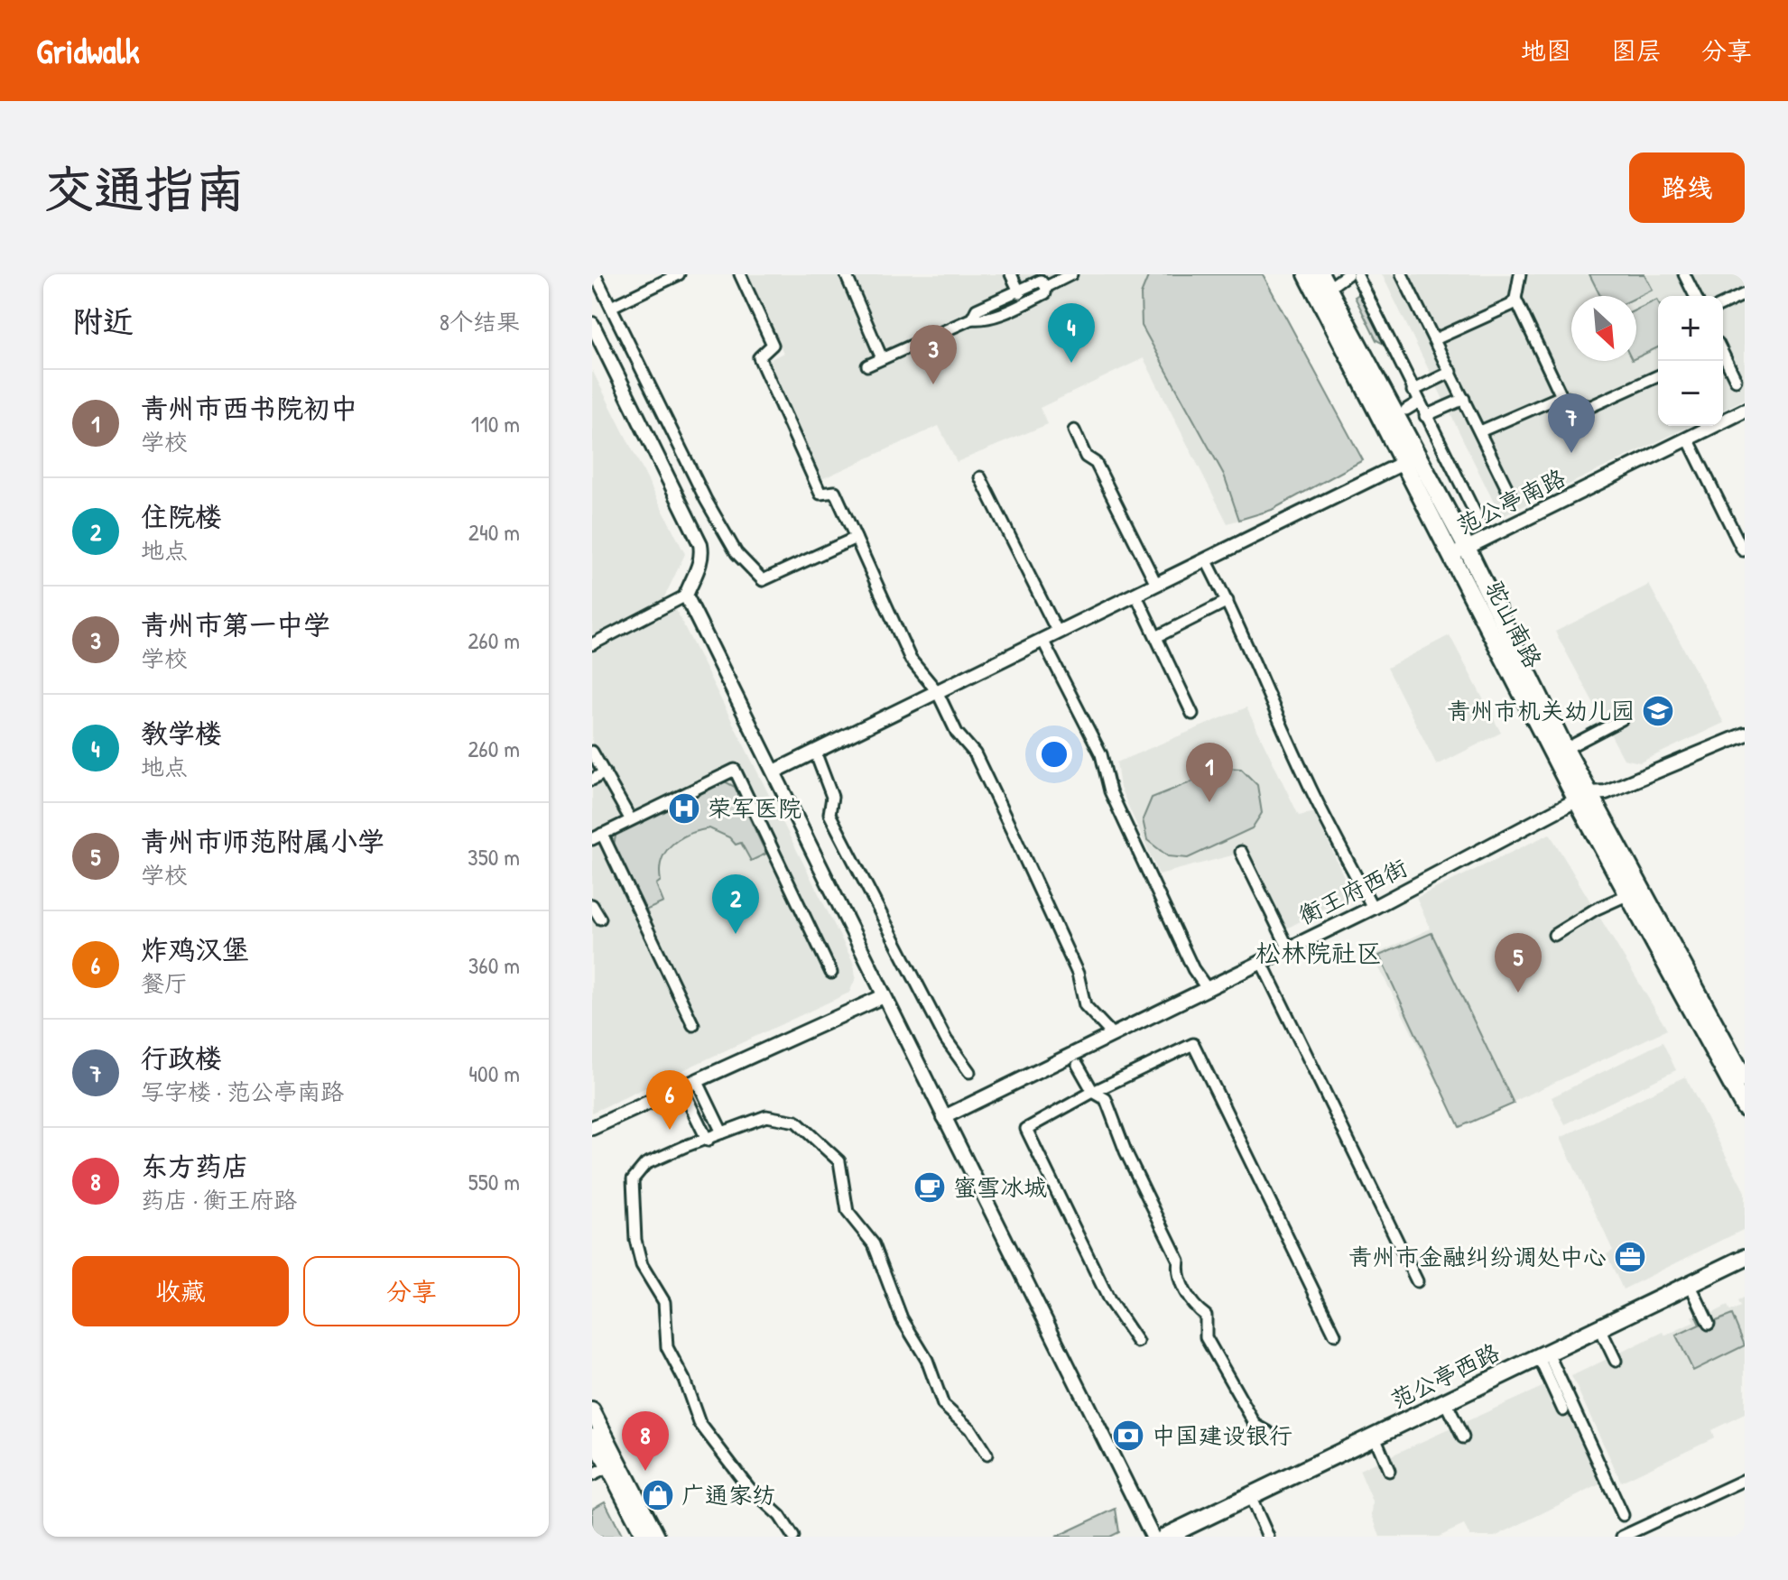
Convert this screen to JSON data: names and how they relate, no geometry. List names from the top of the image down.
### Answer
{
  "streets": {
    "main road": ["驼山南路", "范公亭西路"],
    "street": ["范公亭南路", "衡王府西街"]
  },
  "crossings": [
    ["范公亭南路", "驼山南路"],
    ["驼山南路", "衡王府西街"]
  ],
  "districts": ["松林院社区"],
  "places": {
    "school or university": ["青州市机关幼儿园"],
    "hospital": ["荣军医院"],
    "cafe": ["蜜雪冰城"],
    "office": ["青州市金融纠纷调处中心"],
    "bank": ["中国建设银行"],
    "shop": ["广通家纺"]
  },
  "north": "bottom right",
  "page": {
    "header": "Gridwalk",
    "nav": ["地图", "图层", "分享"],
    "buttons": [
      "路线",
      ["收藏", "分享"]
    ],
    "title": "交通指南",
    "heading": ["附近", "8个结果"],
    "map_buttons": ["+", "−"],
    "pins": [
      "4",
      "3",
      "7",
      "1",
      "2",
      "5",
      "6",
      "8"
    ],
    "list": [
      {
        "mark": "1",
        "name": "青州市西书院初中",
        "note": "学校",
        "value": "110 m"
      },
      {
        "mark": "2",
        "name": "住院楼",
        "note": "地点",
        "value": "240 m"
      },
      {
        "mark": "3",
        "name": "青州市第一中学",
        "note": "学校",
        "value": "260 m"
      },
      {
        "mark": "4",
        "name": "教学楼",
        "note": "地点",
        "value": "260 m"
      },
      {
        "mark": "5",
        "name": "青州市师范附属小学",
        "note": "学校",
        "value": "350 m"
      },
      {
        "mark": "6",
        "name": "炸鸡汉堡",
        "note": "餐厅",
        "value": "360 m"
      },
      {
        "mark": "7",
        "name": "行政楼",
        "note": "写字楼 · 范公亭南路",
        "value": "400 m"
      },
      {
        "mark": "8",
        "name": "东方药店",
        "note": "药店 · 衡王府路",
        "value": "550 m"
      }
    ]
  }
}
